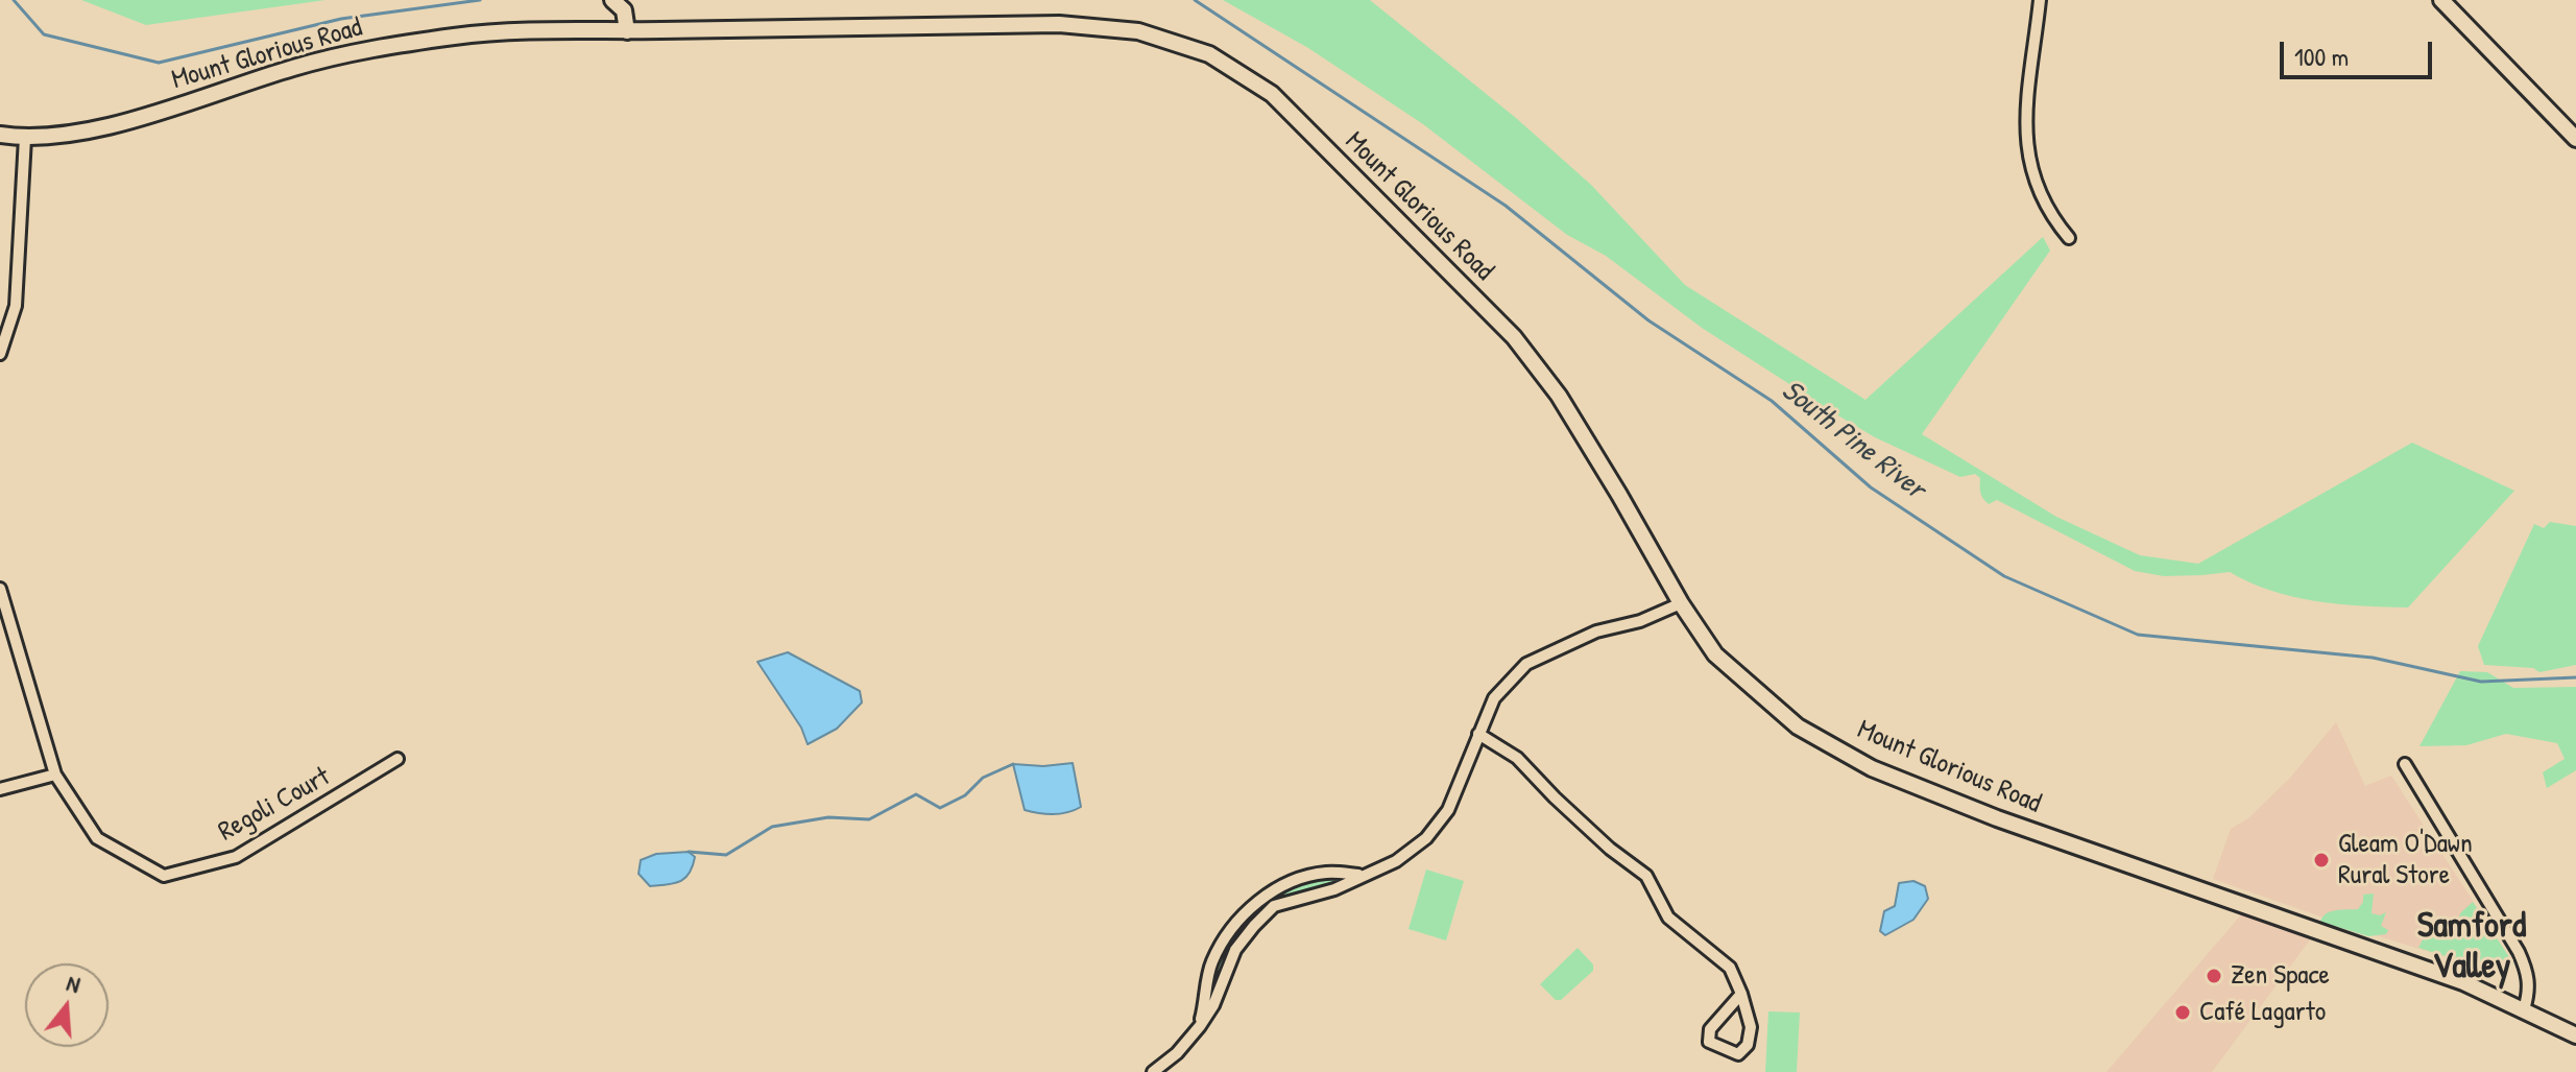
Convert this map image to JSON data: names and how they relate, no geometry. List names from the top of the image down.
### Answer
{
  "streets": {
    "main road": ["Mount Glorious Road"],
    "street": ["Regoli Court"]
  },
  "districts": ["Samford Valley"],
  "water": ["South Pine River"],
  "places": ["Gleam O'Dawn Rural Store", "Zen Space", "Café Lagarto"],
  "scale_bar": "100 m",
  "north": "top"
}
